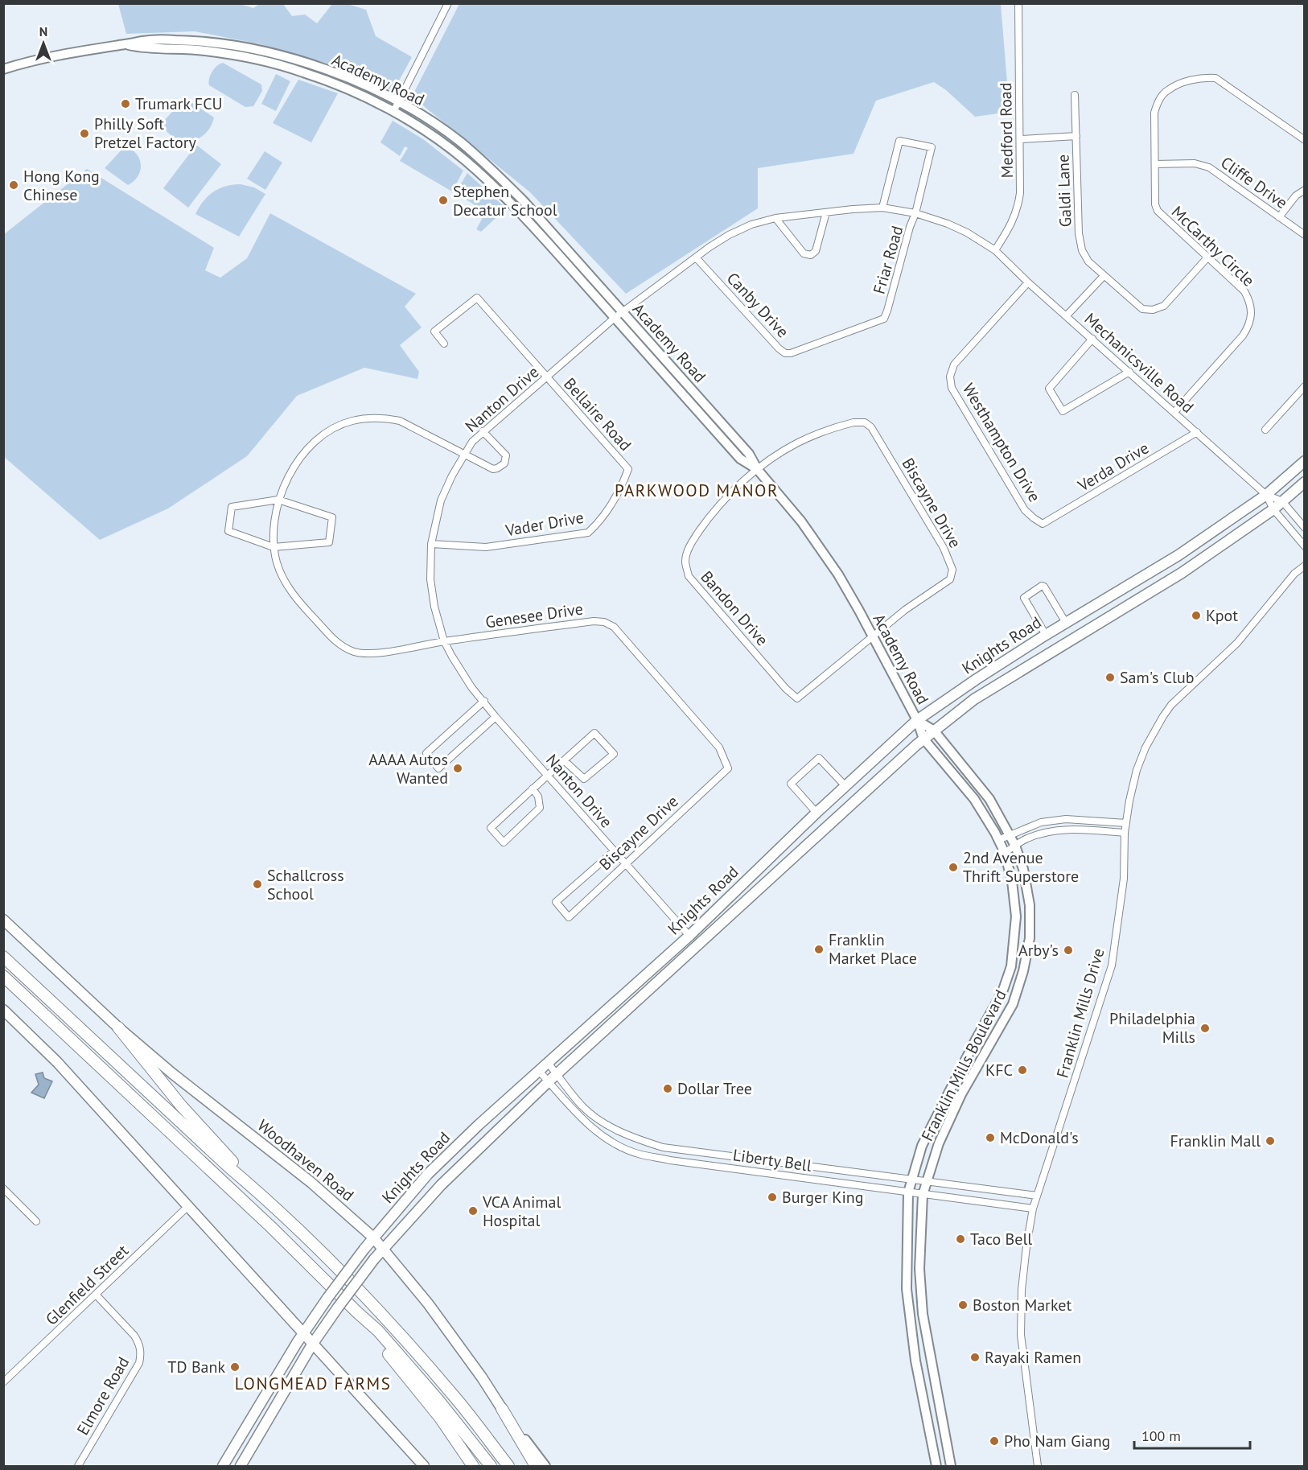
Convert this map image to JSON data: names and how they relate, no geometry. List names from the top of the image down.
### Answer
{
  "streets": {
    "main road": [
      "Academy Road",
      "Knights Road",
      "Franklin Mills Boulevard",
      "Woodhaven Road"
    ],
    "street": [
      "Medford Road",
      "Cliffe Drive",
      "Galdi Lane",
      "McCarthy Circle",
      "Friar Road",
      "Canby Drive",
      "Mechanicsville Road",
      "Nanton Drive",
      "Bellaire Road",
      "Westhampton Drive",
      "Verda Drive",
      "Biscayne Drive",
      "Vader Drive",
      "Bandon Drive",
      "Genesee Drive",
      "Franklin Mills Drive",
      "Liberty Bell",
      "Glenfield Street",
      "Elmore Road"
    ]
  },
  "crossings": [
    ["Academy Road", "Nanton Drive"],
    ["Academy Road", "Biscayne Drive"],
    ["Academy Road", "Bandon Drive"],
    ["Academy Road", "Knights Road"],
    ["Academy Road", "Franklin Mills Boulevard"],
    ["Medford Road", "Mechanicsville Road"],
    ["Medford Road", "Nanton Drive"],
    ["Cliffe Drive", "McCarthy Circle"],
    ["Galdi Lane", "McCarthy Circle"],
    ["McCarthy Circle", "Mechanicsville Road"],
    ["Friar Road", "Canby Drive"],
    ["Friar Road", "Nanton Drive"],
    ["Canby Drive", "Nanton Drive"],
    ["Mechanicsville Road", "Nanton Drive"],
    ["Mechanicsville Road", "Westhampton Drive"],
    ["Mechanicsville Road", "Verda Drive"],
    ["Mechanicsville Road", "Knights Road"],
    ["Nanton Drive", "Bellaire Road"],
    ["Nanton Drive", "Biscayne Drive"],
    ["Nanton Drive", "Vader Drive"],
    ["Nanton Drive", "Genesee Drive"],
    ["Nanton Drive", "Knights Road"],
    ["Bellaire Road", "Vader Drive"],
    ["Westhampton Drive", "Verda Drive"],
    ["Biscayne Drive", "Bandon Drive"],
    ["Biscayne Drive", "Genesee Drive"],
    ["Knights Road", "Franklin Mills Boulevard"],
    ["Knights Road", "Woodhaven Road"],
    ["Knights Road", "Liberty Bell"],
    ["Franklin Mills Drive", "Liberty Bell"],
    ["Franklin Mills Boulevard", "Liberty Bell"],
    ["Glenfield Street", "Elmore Road"]
  ],
  "districts": ["PARKWOOD MANOR", "LONGMEAD FARMS"],
  "places": [
    "Trumark FCU",
    "Philly Soft Pretzel Factory",
    "Hong Kong Chinese",
    "Stephen Decatur School",
    "Kpot",
    "Sam's Club",
    "AAAA Autos Wanted",
    "2nd Avenue Thrift Superstore",
    "Schallcross School",
    "Franklin Market Place",
    "Arby's",
    "Philadelphia Mills",
    "KFC",
    "Dollar Tree",
    "McDonald's",
    "Franklin Mall",
    "Burger King",
    "VCA Animal Hospital",
    "Taco Bell",
    "Boston Market",
    "Rayaki Ramen",
    "TD Bank",
    "Pho Nam Giang"
  ],
  "scale_bar": "100 m",
  "north": "top"
}
